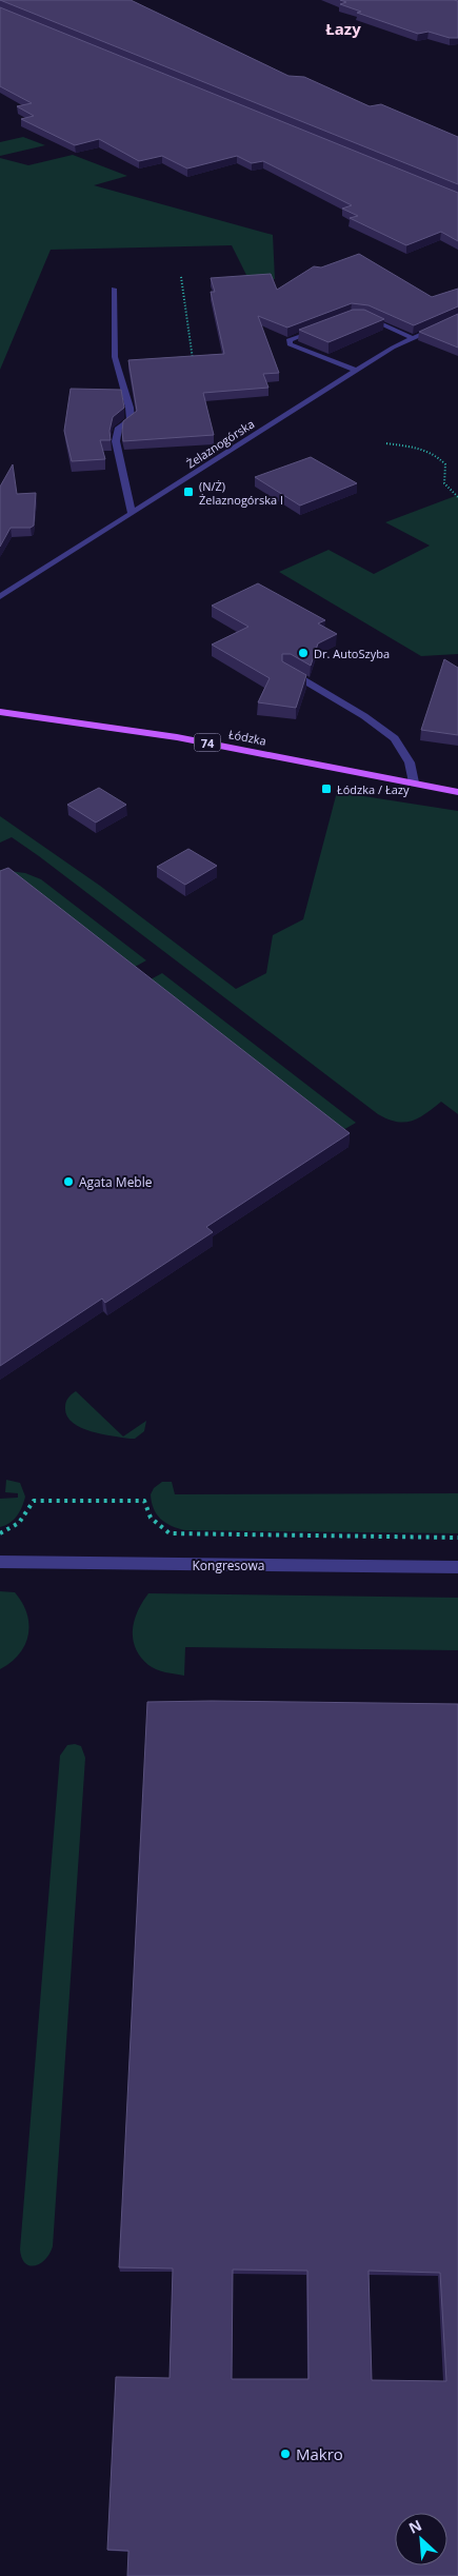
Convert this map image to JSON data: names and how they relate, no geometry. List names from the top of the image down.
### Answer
{
  "streets": {
    "main road": ["Łódzka", "74"],
    "street": ["Żelaznogórska", "Kongresowa"]
  },
  "districts": ["Łazy"],
  "places": {
    "transit": ["(N/Ż) Żelaznogórska I", "Łódzka / Łazy"],
    "other": ["Dr. AutoSzyba", "Agata Meble", "Makro"]
  },
  "north": "top left"
}
